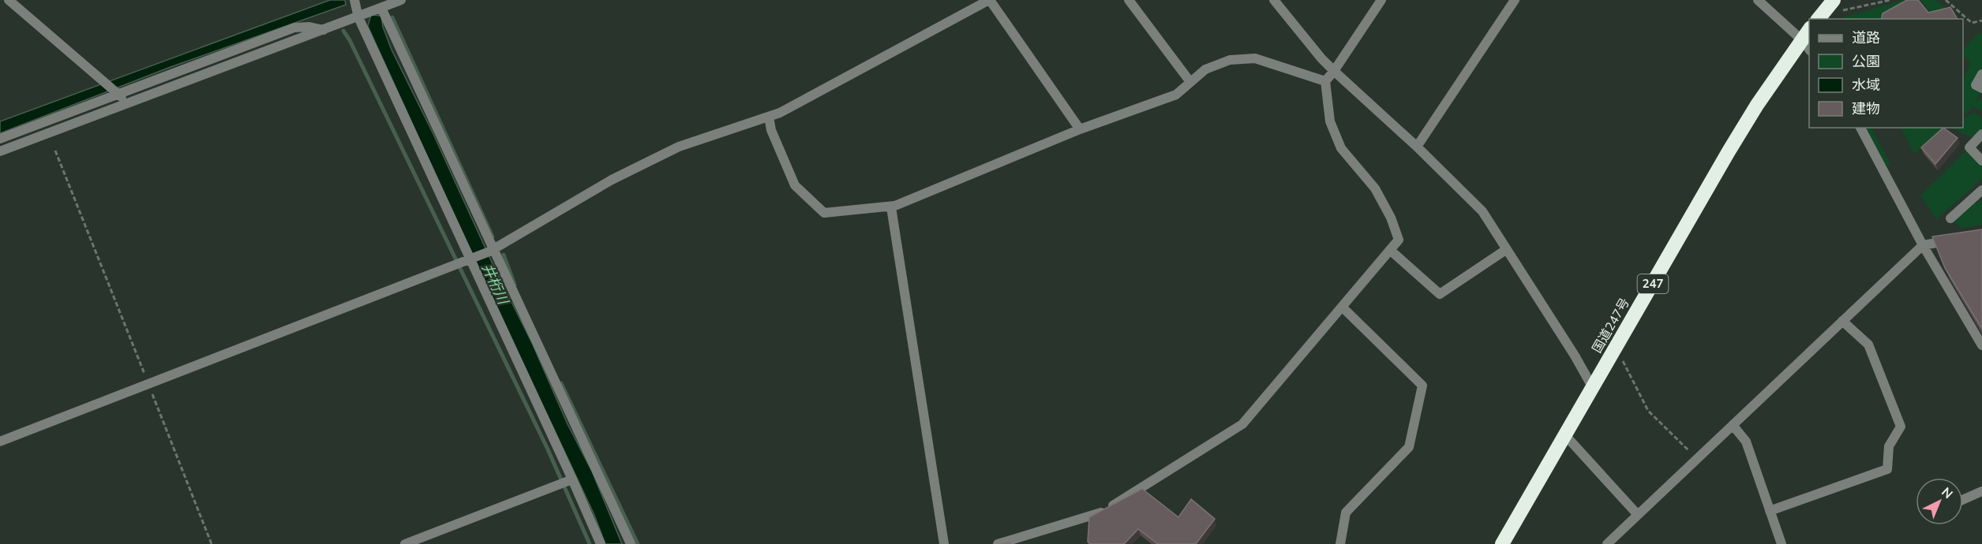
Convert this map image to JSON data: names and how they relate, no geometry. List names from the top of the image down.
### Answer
{
  "streets": {
    "highway": ["247", "国道247号"]
  },
  "water": ["井桁川"],
  "legend": [
    "道路",
    "公園",
    "水域",
    "建物"
  ],
  "north": "top right"
}
